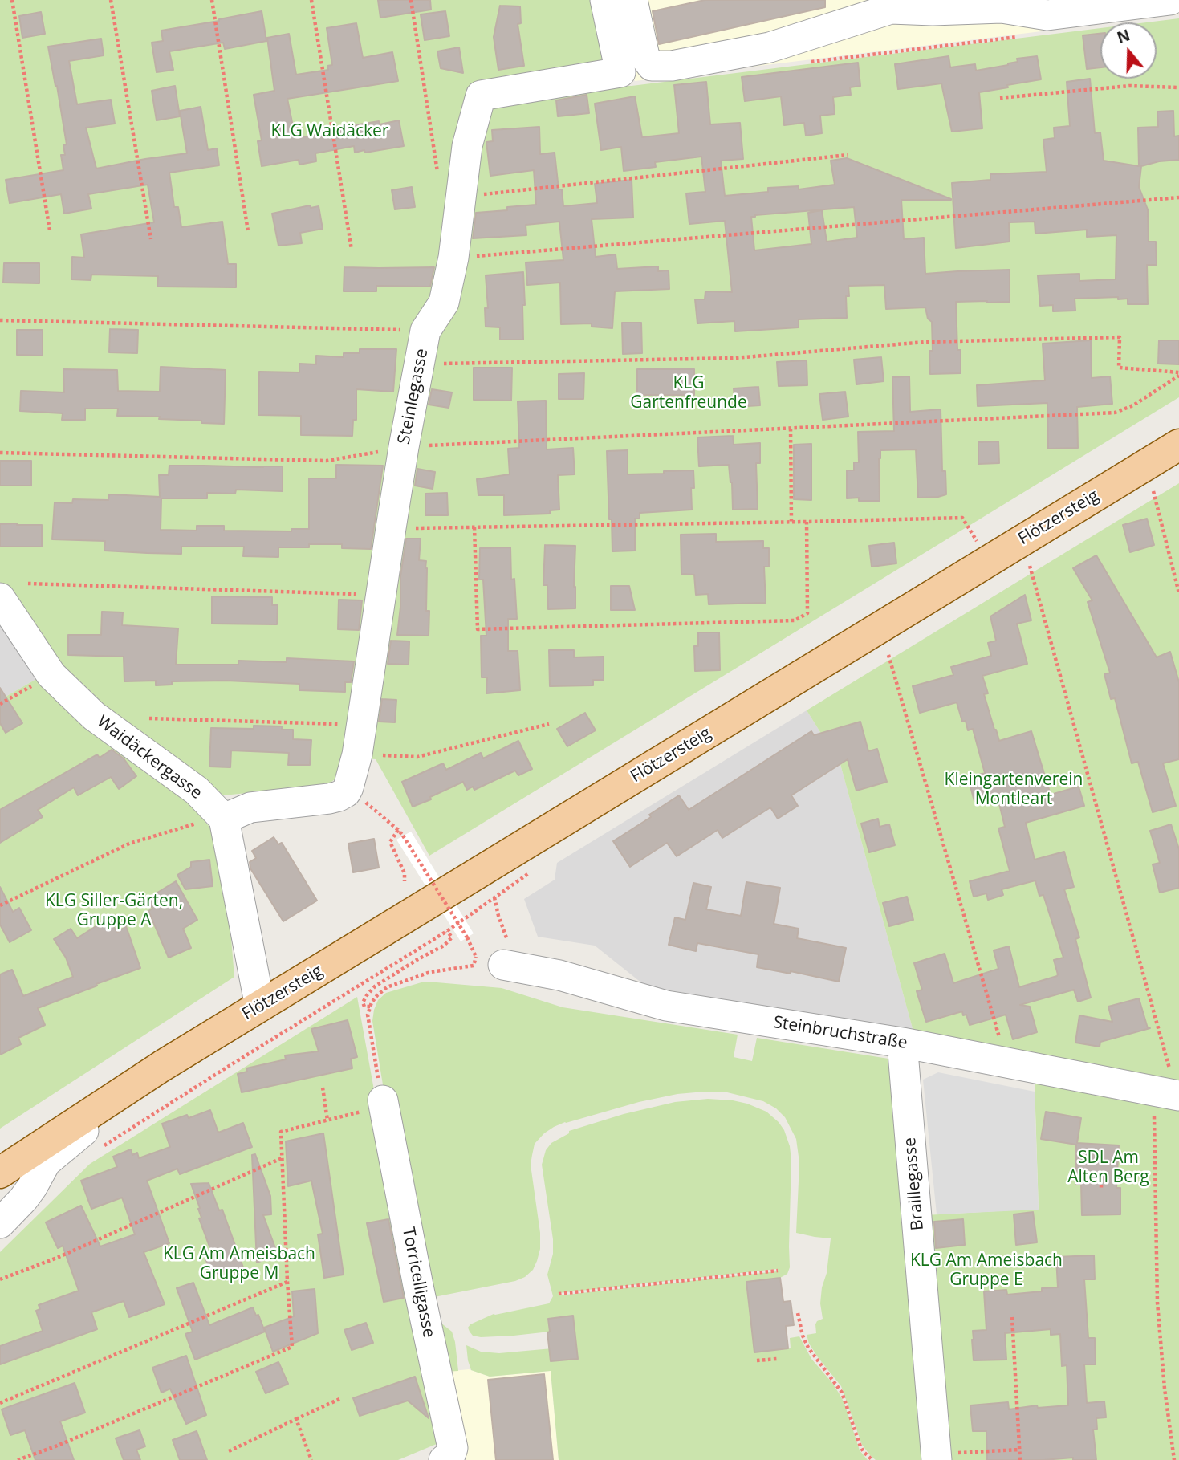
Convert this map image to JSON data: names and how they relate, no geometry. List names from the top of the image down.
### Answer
{
  "streets": {
    "main road": ["Flötzersteig"],
    "street": [
      "Steinlegasse",
      "Waidäckergasse",
      "Steinbruchstraße",
      "Braillegasse",
      "Torricelligasse"
    ]
  },
  "crossings": [
    ["Steinbruchstraße", "Braillegasse"]
  ],
  "parks": [
    "KLG Waidäcker",
    "KLG Gartenfreunde",
    "Kleingartenverein Montleart",
    "KLG Siller-Gärten, Gruppe A",
    "SDL Am Alten Berg",
    "KLG Am Ameisbach Gruppe M",
    "KLG Am Ameisbach Gruppe E"
  ],
  "north": "top"
}
